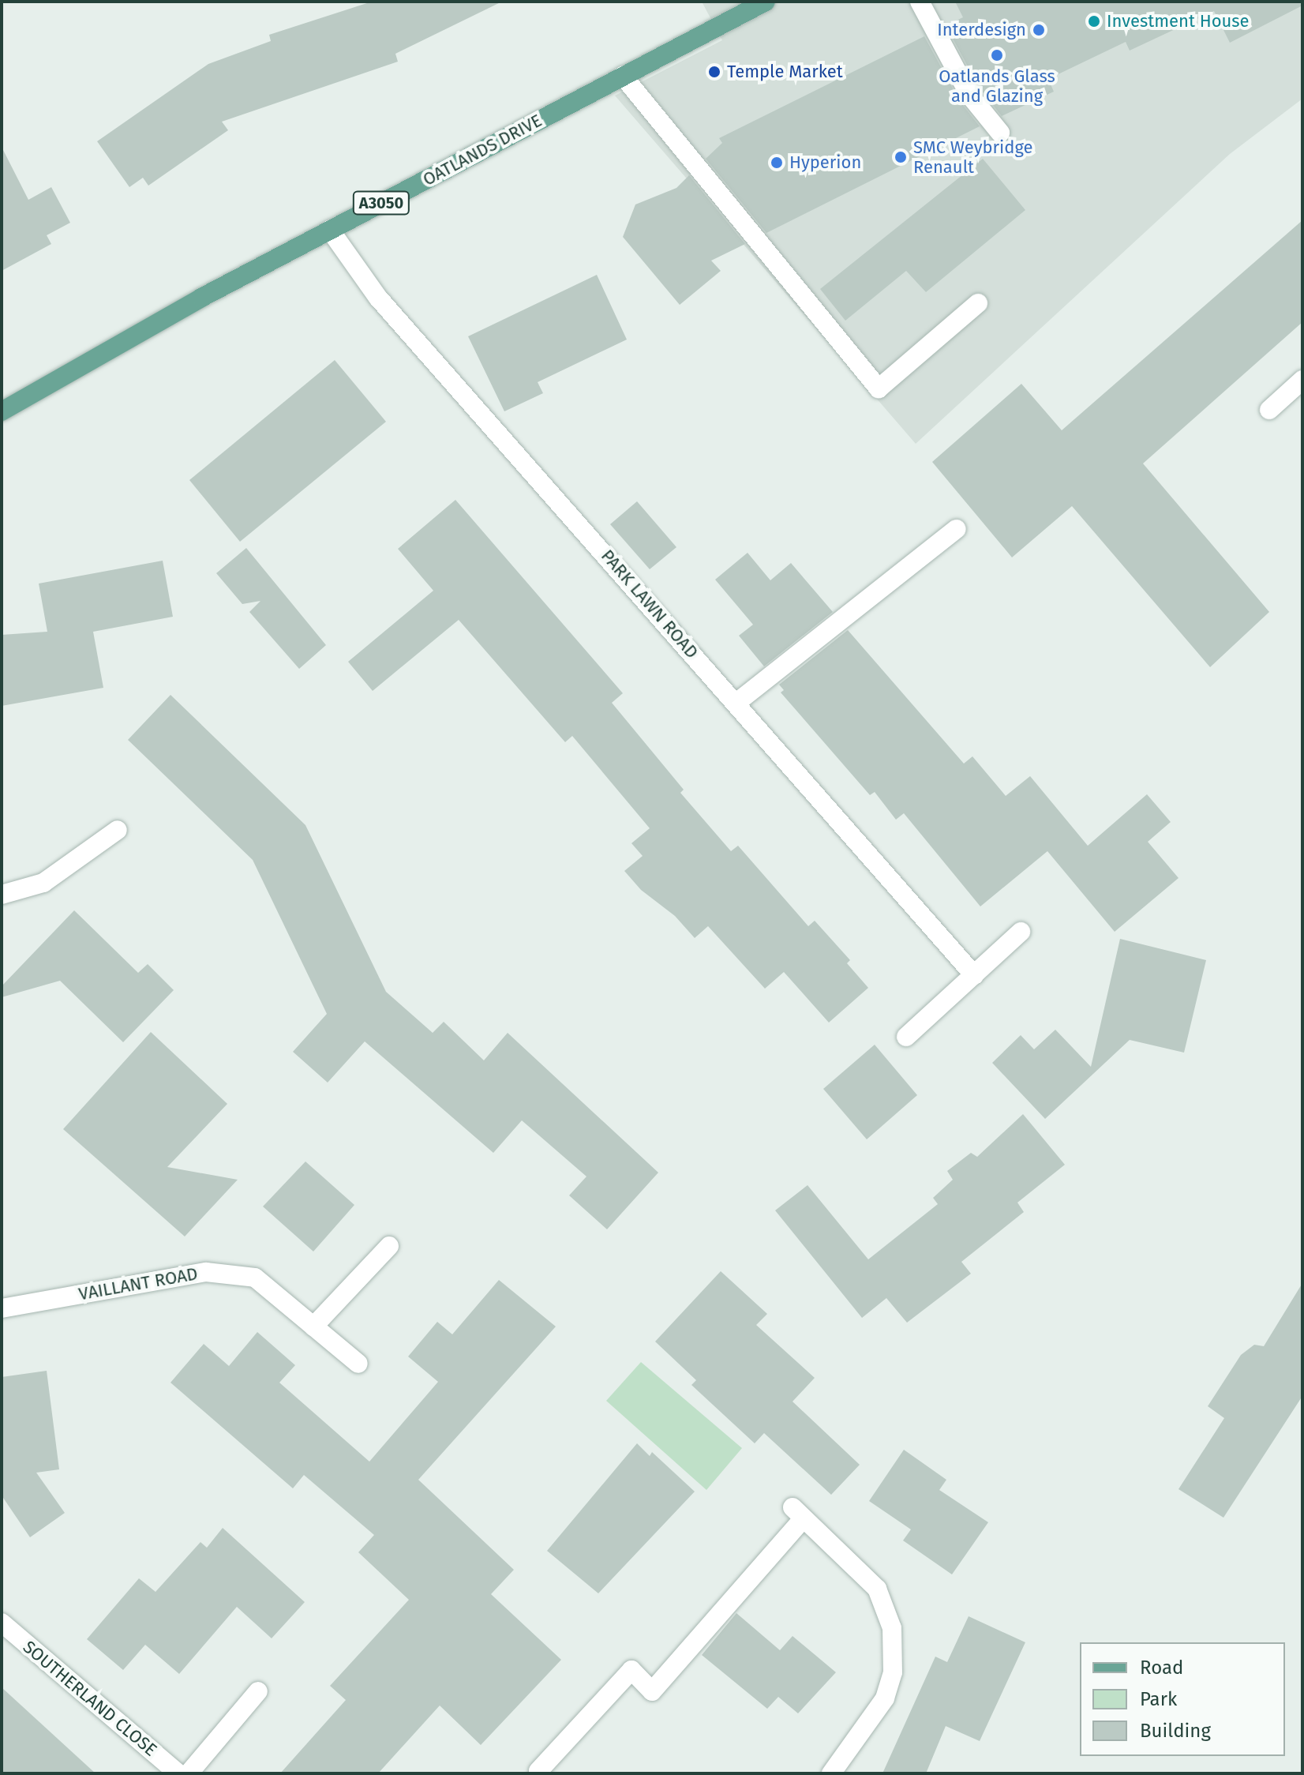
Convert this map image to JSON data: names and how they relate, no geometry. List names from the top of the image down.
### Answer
{
  "streets": {
    "main road": ["OATLANDS DRIVE", "A3050"],
    "street": ["PARK LAWN ROAD", "VAILLANT ROAD", "SOUTHERLAND CLOSE"]
  },
  "crossings": [
    ["OATLANDS DRIVE", "PARK LAWN ROAD"]
  ],
  "places": [
    "Investment House",
    "Interdesign",
    "Oatlands Glass and Glazing",
    "Temple Market",
    "SMC Weybridge Renault",
    "Hyperion"
  ],
  "legend": ["Road", "Park", "Building"]
}
